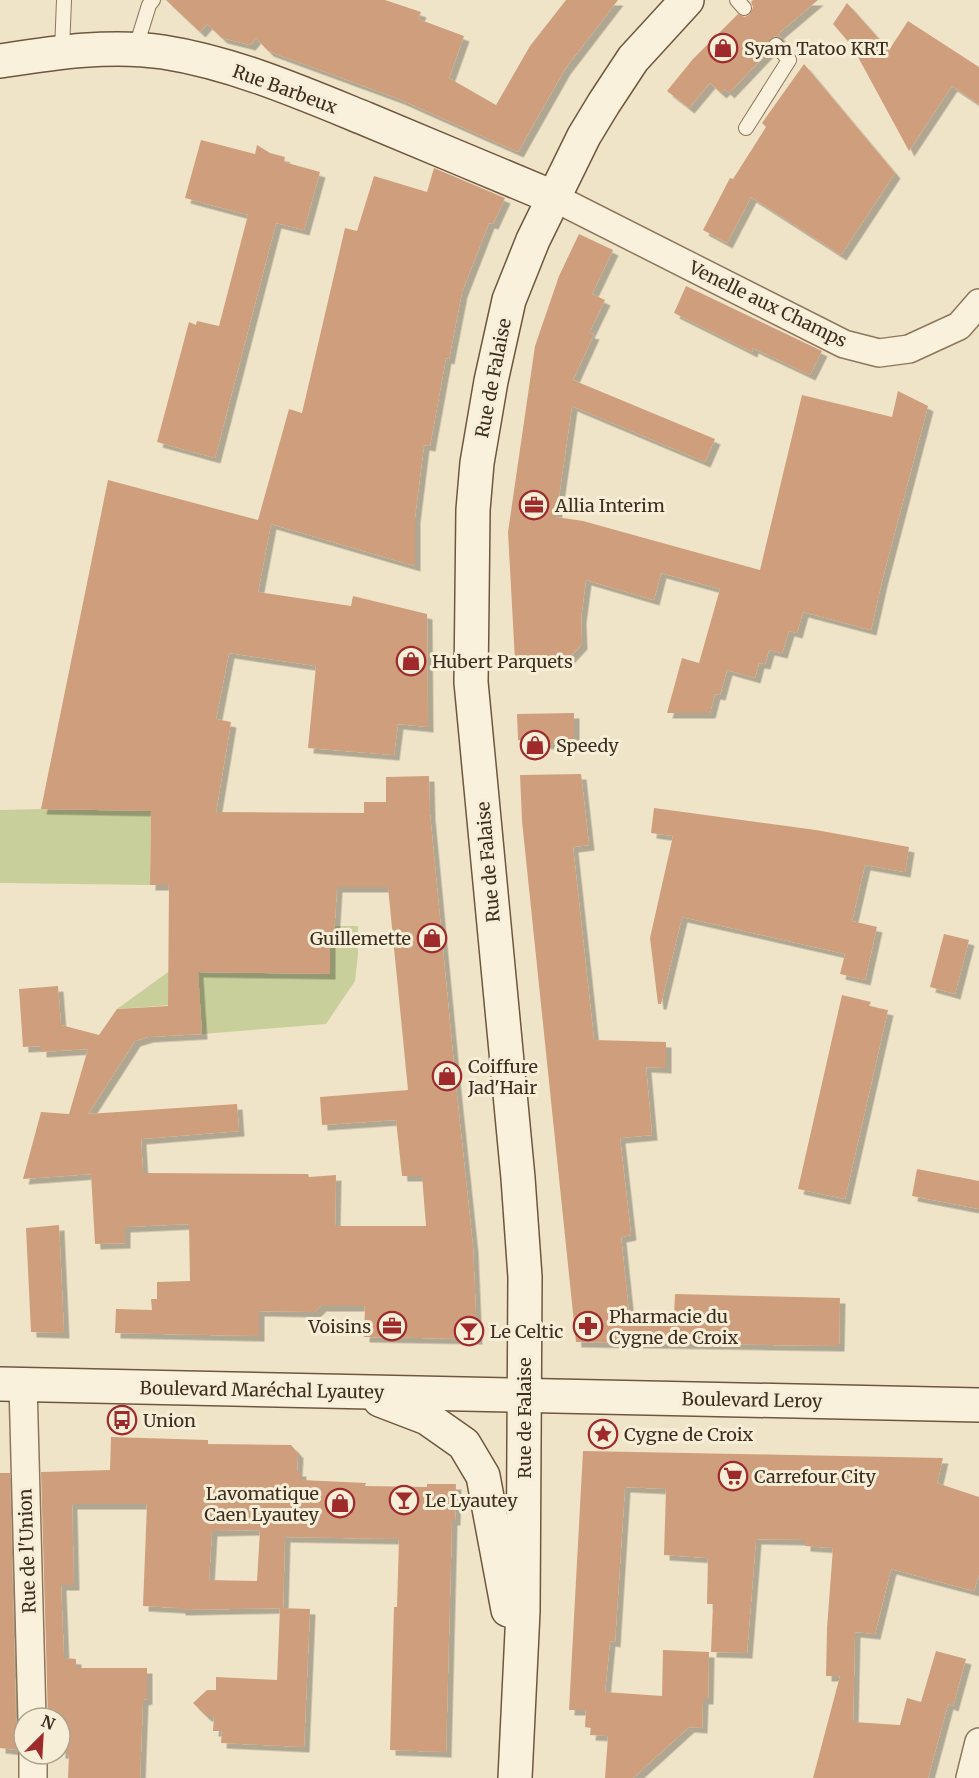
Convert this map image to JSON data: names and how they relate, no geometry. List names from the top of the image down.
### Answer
{
  "streets": {
    "main road": [
      "Rue Barbeux",
      "Rue de Falaise",
      "Boulevard Maréchal Lyautey",
      "Boulevard Leroy"
    ],
    "street": ["Venelle aux Champs", "Rue de l'Union"]
  },
  "crossings": [
    ["Rue Barbeux", "Venelle aux Champs"],
    ["Rue Barbeux", "Rue de Falaise"],
    ["Venelle aux Champs", "Rue de Falaise"],
    ["Rue de Falaise", "Boulevard Maréchal Lyautey"],
    ["Rue de Falaise", "Boulevard Leroy"],
    ["Boulevard Maréchal Lyautey", "Boulevard Leroy"],
    ["Boulevard Maréchal Lyautey", "Rue de l'Union"]
  ],
  "places": {
    "shop": [
      "Syam Tatoo KRT",
      "Hubert Parquets",
      "Speedy",
      "Guillemette",
      "Coiffure Jad'Hair",
      "Lavomatique Caen Lyautey"
    ],
    "office": ["Allia Interim", "Voisins"],
    "pharmacy": ["Pharmacie du Cygne de Croix"],
    "bar": ["Le Celtic", "Le Lyautey"],
    "bus stop": ["Union"],
    "place": ["Cygne de Croix"],
    "supermarket": ["Carrefour City"]
  },
  "north": "top right"
}
